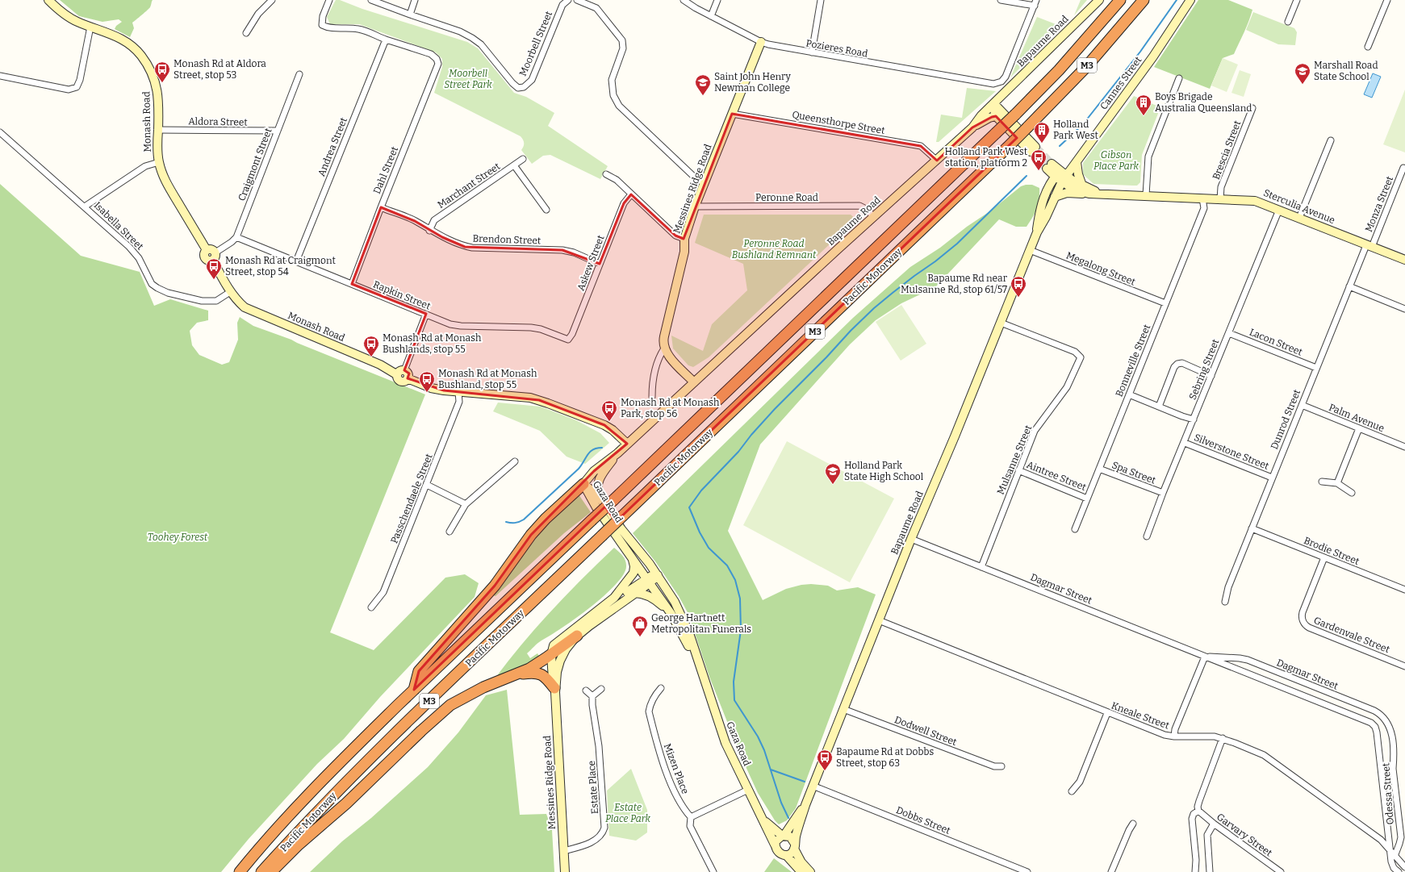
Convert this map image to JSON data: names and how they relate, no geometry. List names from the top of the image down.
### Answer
{
  "streets": {
    "highway": ["M3", "Pacific Motorway"],
    "street": [
      "Bapaume Road",
      "Moorbell Street",
      "Pozieres Road",
      "Cannes Street",
      "Monash Road",
      "Aldora Street",
      "Queensthorpe Street",
      "Andrea Street",
      "Brescia Street",
      "Craigmont Street",
      "Dahl Street",
      "Marchant Street",
      "Messines Ridge Road",
      "Peronne Road",
      "Monza Street",
      "Sterculia Avenue",
      "Isabella Street",
      "Brendon Street",
      "Askew Street",
      "Megalong Street",
      "Rapkin Street",
      "Lacon Street",
      "Bonneville Street",
      "Sebring Street",
      "Palm Avenue",
      "Dunrod Street",
      "Silverstone Street",
      "Mulsanne Street",
      "Spa Street",
      "Aintree Street",
      "Passchendaele Street",
      "Gaza Road",
      "Brodie Street",
      "Dagmar Street",
      "Gardenvale Street",
      "Kneale Street",
      "Dodwell Street",
      "Mizen Place",
      "Estate Place",
      "Odessa Street",
      "Dobbs Street",
      "Garvary Street"
    ]
  },
  "crossings": [
    ["Bapaume Road", "Cannes Street"],
    ["Bapaume Road", "Monash Road"],
    ["Bapaume Road", "Queensthorpe Street"],
    ["Bapaume Road", "Peronne Road"],
    ["Bapaume Road", "Sterculia Avenue"],
    ["Bapaume Road", "Megalong Street"],
    ["Bapaume Road", "Mulsanne Street"],
    ["Bapaume Road", "Gaza Road"],
    ["Bapaume Road", "Dagmar Street"],
    ["Bapaume Road", "Kneale Street"],
    ["Bapaume Road", "Dodwell Street"],
    ["Bapaume Road", "Dobbs Street"],
    ["Pozieres Road", "Messines Ridge Road"],
    ["Cannes Street", "Sterculia Avenue"],
    ["Monash Road", "Aldora Street"],
    ["Monash Road", "Isabella Street"],
    ["Monash Road", "Passchendaele Street"],
    ["Aldora Street", "Craigmont Street"],
    ["Queensthorpe Street", "Messines Ridge Road"],
    ["Andrea Street", "Dahl Street"],
    ["Andrea Street", "Rapkin Street"],
    ["Brescia Street", "Sterculia Avenue"],
    ["Craigmont Street", "Rapkin Street"],
    ["Dahl Street", "Brendon Street"],
    ["Dahl Street", "Rapkin Street"],
    ["Marchant Street", "Brendon Street"],
    ["Messines Ridge Road", "Peronne Road"],
    ["Messines Ridge Road", "Gaza Road"],
    ["Messines Ridge Road", "Estate Place"],
    ["Monza Street", "Sterculia Avenue"],
    ["Monza Street", "Dunrod Street"],
    ["Sterculia Avenue", "Bonneville Street"],
    ["Sterculia Avenue", "Sebring Street"],
    ["Sterculia Avenue", "Dunrod Street"],
    ["Brendon Street", "Askew Street"],
    ["Askew Street", "Rapkin Street"],
    ["Megalong Street", "Bonneville Street"],
    ["Lacon Street", "Sebring Street"],
    ["Lacon Street", "Dunrod Street"],
    ["Bonneville Street", "Spa Street"],
    ["Bonneville Street", "Aintree Street"],
    ["Sebring Street", "Silverstone Street"],
    ["Sebring Street", "Spa Street"],
    ["Palm Avenue", "Dunrod Street"],
    ["Dunrod Street", "Silverstone Street"],
    ["Dunrod Street", "Brodie Street"],
    ["Mulsanne Street", "Aintree Street"],
    ["Mulsanne Street", "Dagmar Street"],
    ["Brodie Street", "Gardenvale Street"],
    ["Dagmar Street", "Odessa Street"],
    ["Kneale Street", "Odessa Street"]
  ],
  "parks": [
    "Moorbell Street Park",
    "Gibson Place Park",
    "Peronne Road Bushland Remnant",
    "Toohey Forest",
    "Estate Place Park"
  ],
  "places": {
    "bus stop": [
      "Monash Rd at Aldora Street, stop 53",
      "Holland Park West station, platform 2",
      "Monash Rd at Craigmont Street, stop 54",
      "Bapaume Rd near Mulsanne Rd, stop 61/57",
      "Monash Rd at Monash Bushlands, stop 55",
      "Monash Rd at Monash Bushland, stop 55",
      "Monash Rd at Monash Park, stop 56",
      "Bapaume Rd at Dobbs Street, stop 63"
    ],
    "school or university": ["Marshall Road State School", "Saint John Henry Newman College", "Holland Park State High School"],
    "building": ["Boys Brigade Australia Queensland", "Holland Park West"],
    "shop": ["George Hartnett Metropolitan Funerals"]
  }
}
